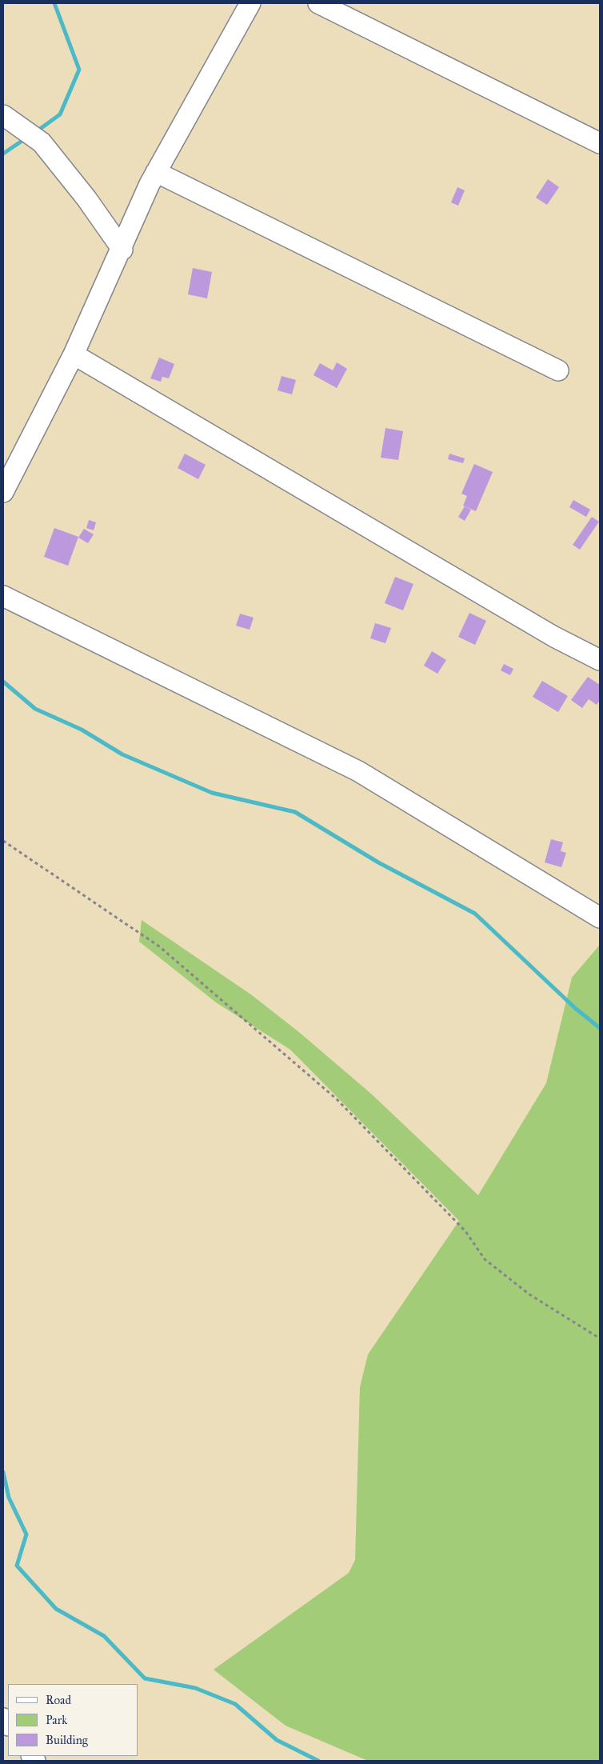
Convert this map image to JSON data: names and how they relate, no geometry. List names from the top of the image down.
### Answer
{
  "legend": ["Road", "Park", "Building"]
}
